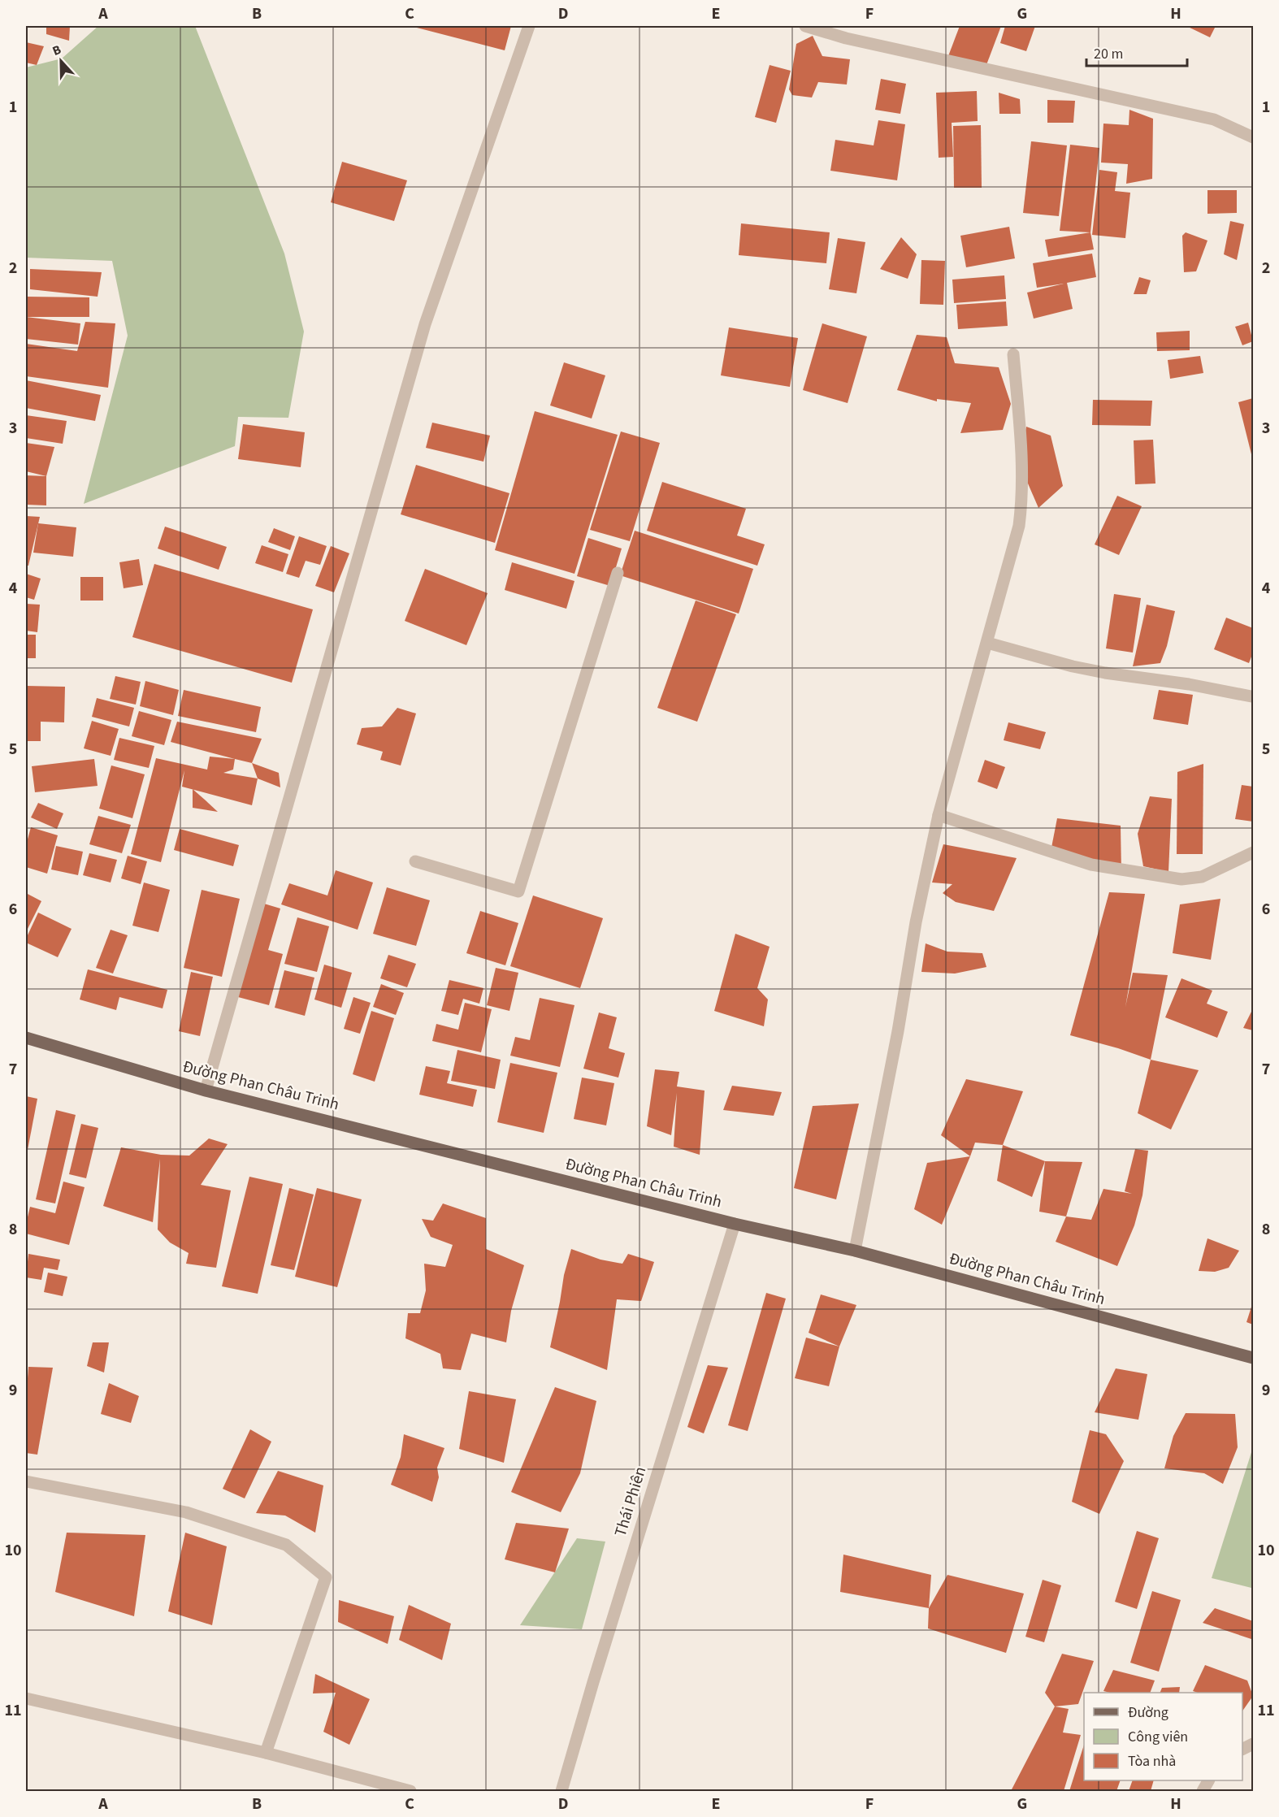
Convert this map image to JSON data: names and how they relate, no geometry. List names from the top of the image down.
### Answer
{
  "streets": {
    "main road": ["Đường Phan Châu Trinh"],
    "street": ["Thái Phiên"]
  },
  "crossings": [
    ["Đường Phan Châu Trinh", "Thái Phiên"]
  ],
  "legend": ["Đường", "Công viên", "Tòa nhà"],
  "scale_bar": "20 m",
  "north": "top",
  "grid": {
    "columns": [
      "A",
      "B",
      "C",
      "D",
      "E",
      "F",
      "G",
      "H"
    ],
    "rows": [
      "1",
      "2",
      "3",
      "4",
      "5",
      "6",
      "7",
      "8",
      "9",
      "10",
      "11"
    ]
  }
}
